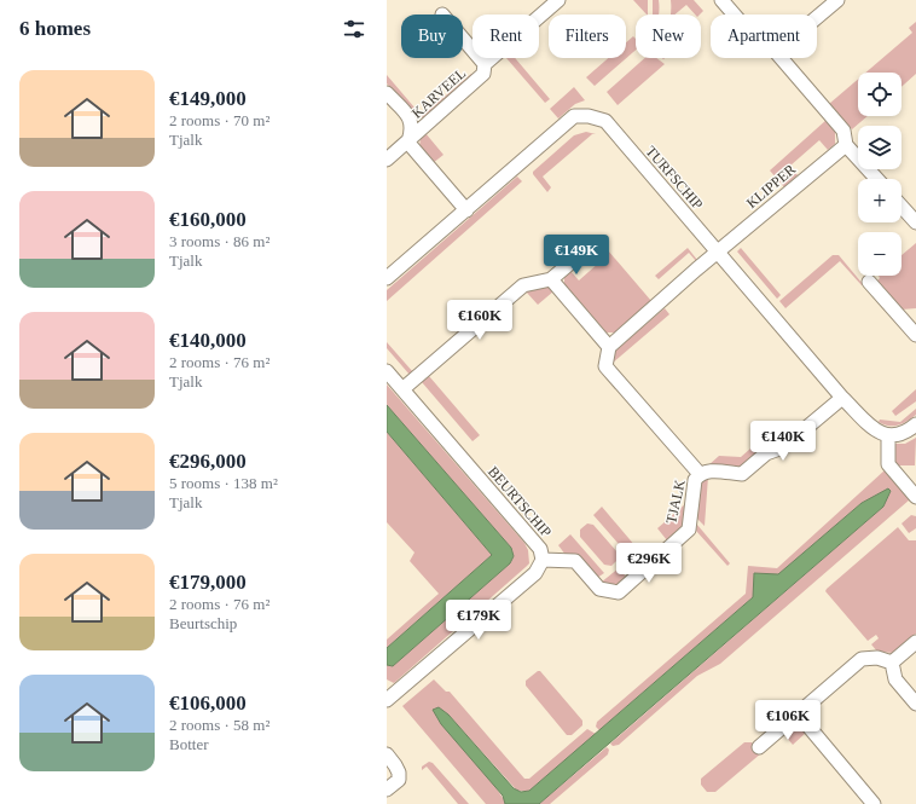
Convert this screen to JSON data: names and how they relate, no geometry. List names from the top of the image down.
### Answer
{
  "streets": {
    "street": [
      "KARVEEL",
      "TURFSCHIP",
      "KLIPPER",
      "BEURTSCHIP",
      "TJALK"
    ]
  },
  "crossings": [
    ["TURFSCHIP", "KLIPPER"],
    ["TURFSCHIP", "TJALK"],
    ["BEURTSCHIP", "TJALK"]
  ],
  "page": {
    "heading": "6 homes",
    "chip": [
      "Buy",
      "Rent",
      "Filters",
      "New",
      "Apartment"
    ],
    "list": [
      {
        "name": "€149,000",
        "note": "2 rooms · 70 m² · Tjalk"
      },
      {
        "name": "€160,000",
        "note": "3 rooms · 86 m² · Tjalk"
      },
      {
        "name": "€140,000",
        "note": "2 rooms · 76 m² · Tjalk"
      },
      {
        "name": "€296,000",
        "note": "5 rooms · 138 m² · Tjalk"
      },
      {
        "name": "€179,000",
        "note": "2 rooms · 76 m² · Beurtschip"
      },
      {
        "name": "€106,000",
        "note": "2 rooms · 58 m² · Botter"
      }
    ],
    "map_buttons": ["+", "−"],
    "price": [
      "€149K",
      "€160K",
      "€140K",
      "€296K",
      "€179K",
      "€106K"
    ]
  }
}
